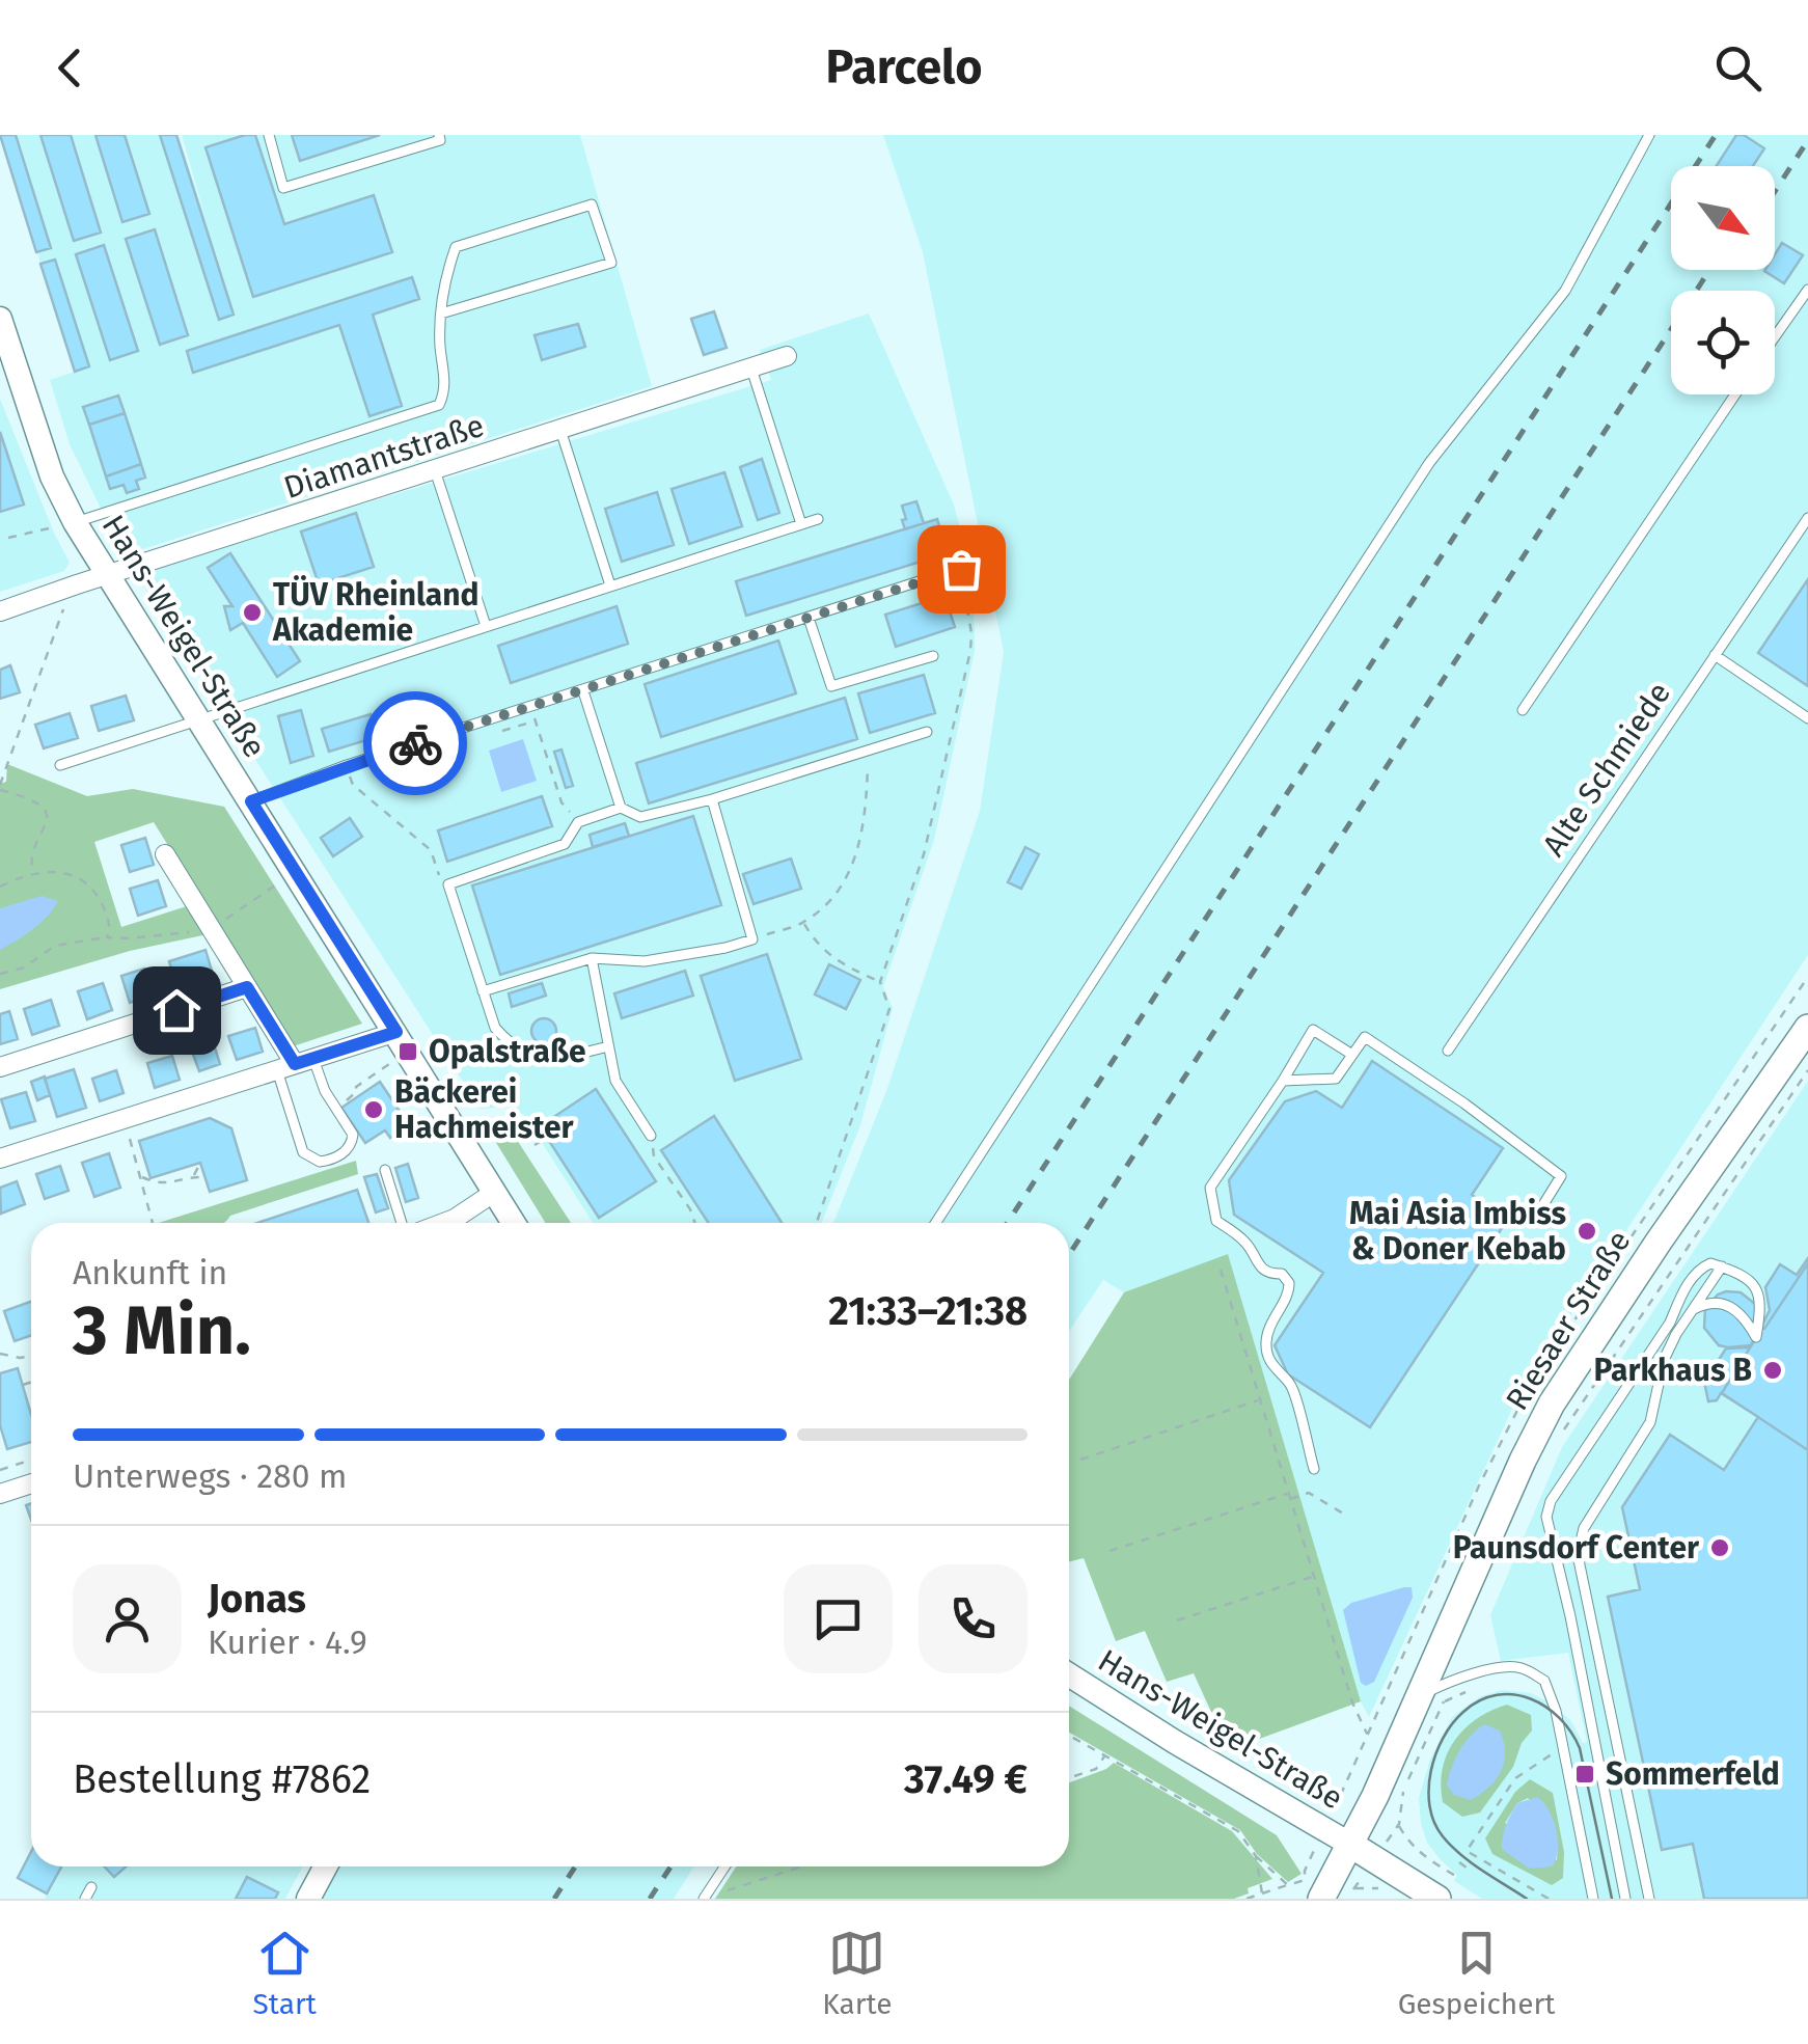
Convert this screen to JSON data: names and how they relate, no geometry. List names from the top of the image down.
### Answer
{
  "streets": {
    "main road": ["Riesaer Straße"],
    "street": ["Diamantstraße", "Hans-Weigel-Straße"],
    "lane": ["Alte Schmiede"]
  },
  "crossings": [
    ["Diamantstraße", "Hans-Weigel-Straße"],
    ["Hans-Weigel-Straße", "Riesaer Straße"]
  ],
  "places": {
    "other": [
      "TÜV Rheinland Akademie",
      "Bäckerei Hachmeister",
      "Mai Asia Imbiss & Doner Kebab",
      "Parkhaus B",
      "Paunsdorf Center"
    ],
    "transit": ["Opalstraße", "Sommerfeld"]
  },
  "north": "bottom right",
  "page": {
    "header": "Parcelo",
    "heading": ["3 Min.", "Ankunft in", "21:33–21:38"],
    "panel": [
      "Jonas",
      "Kurier · 4.9",
      "Bestellung #7862",
      "37.49 €"
    ],
    "bar": "Unterwegs · 280 m",
    "tabs": ["Start", "Karte", "Gespeichert"]
  }
}
